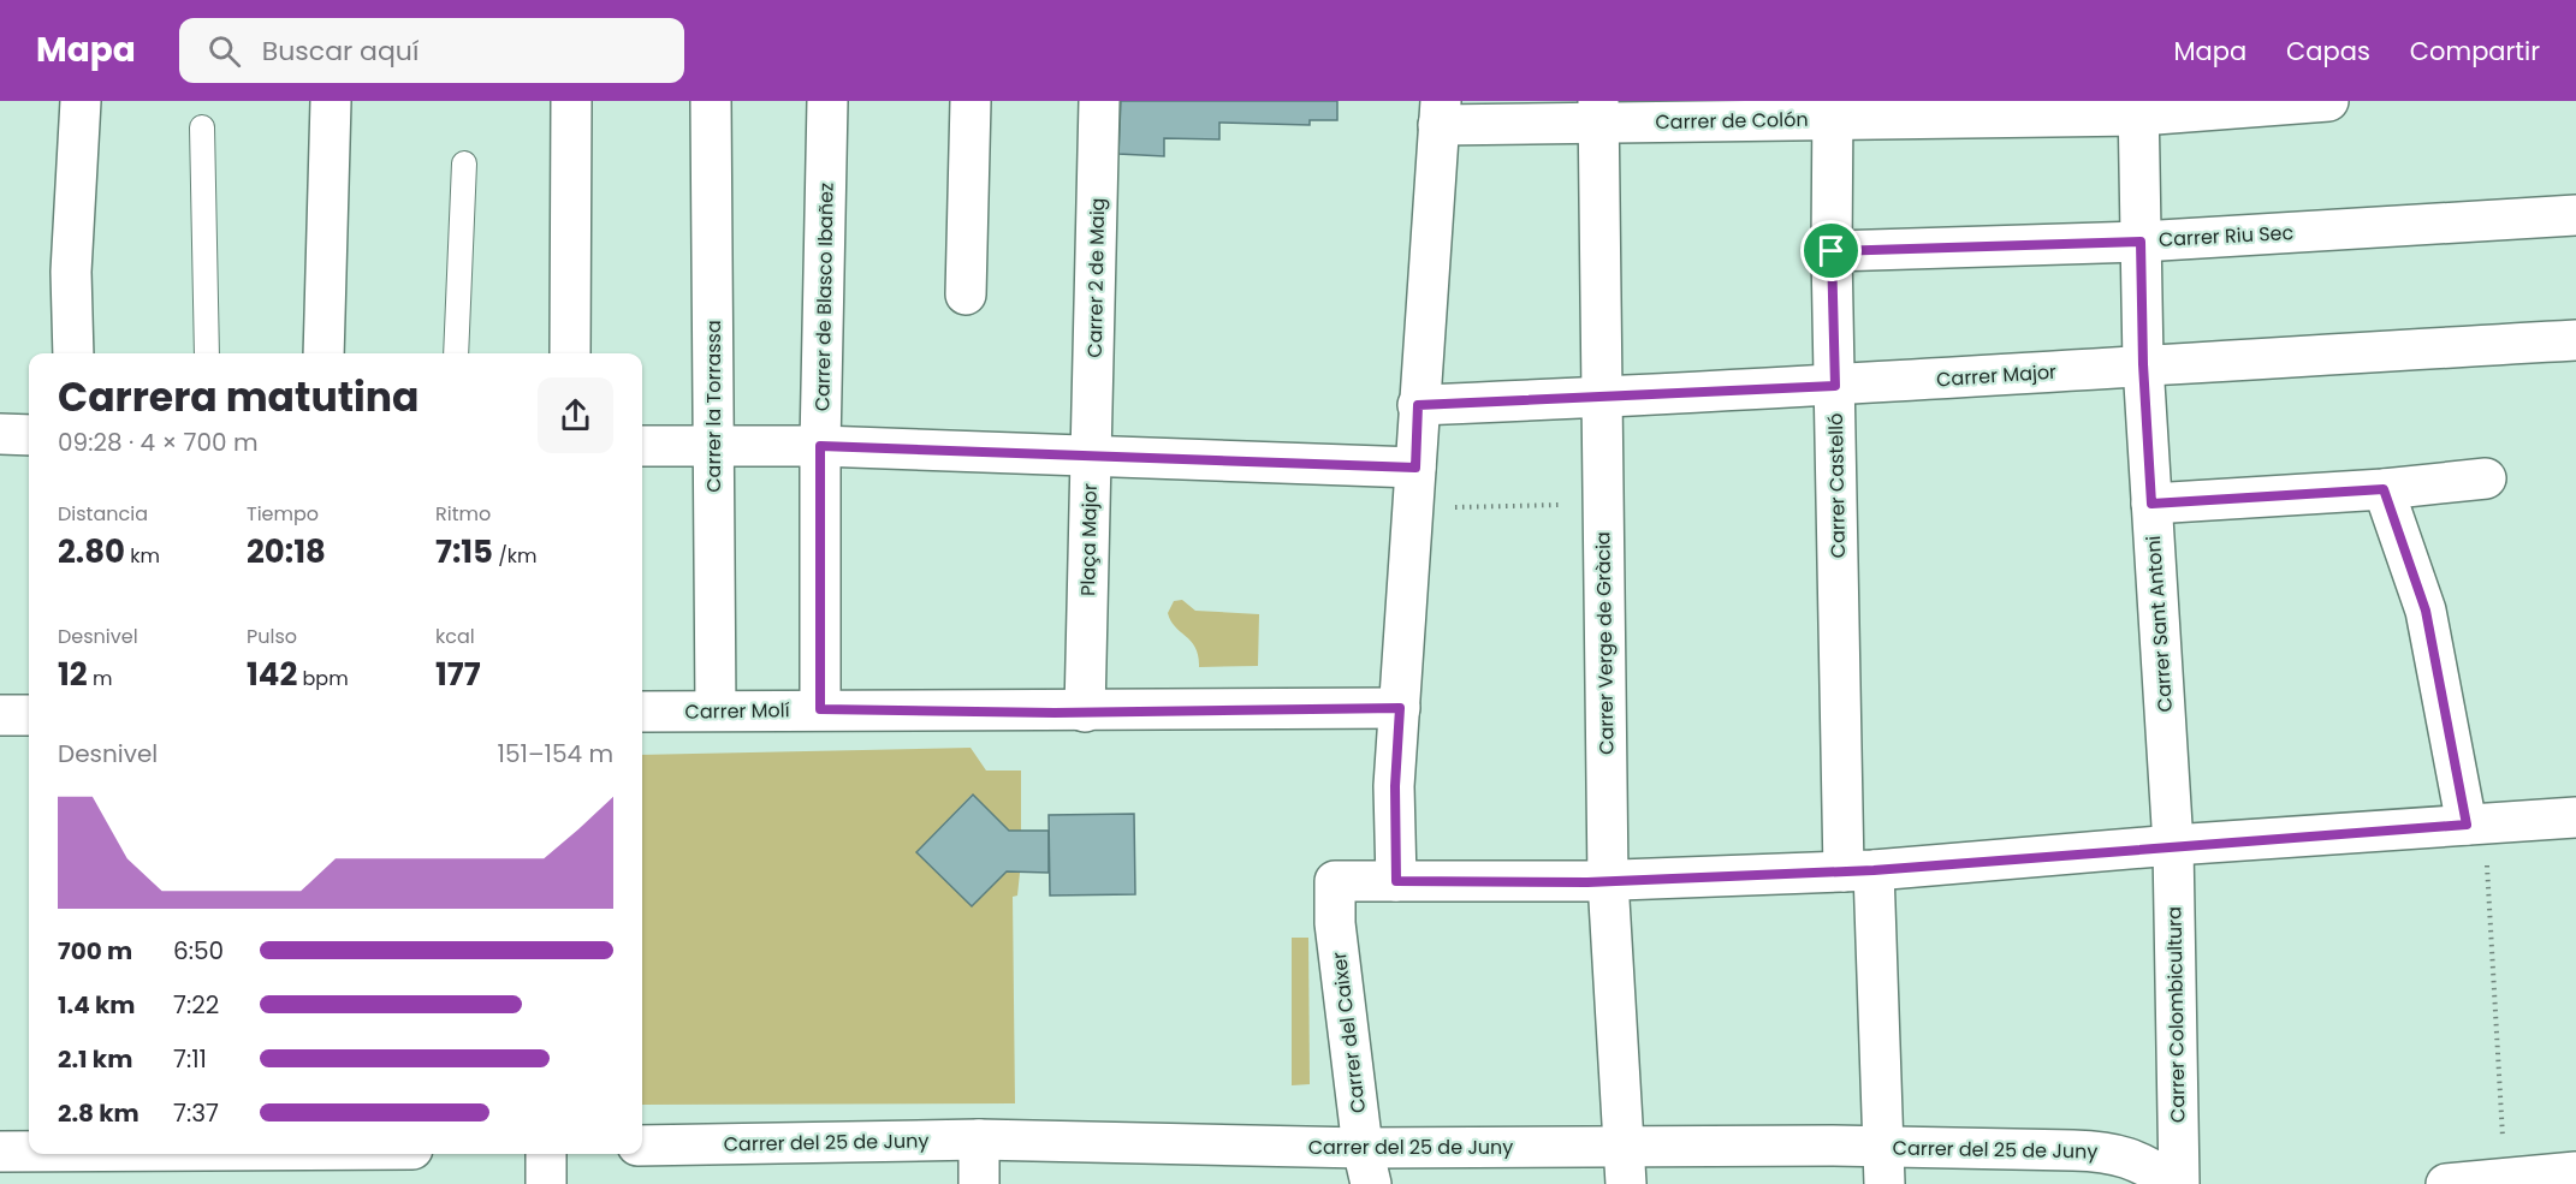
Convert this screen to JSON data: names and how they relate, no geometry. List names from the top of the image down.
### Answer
{
  "streets": {
    "street": [
      "Carrer de Colón",
      "Carrer Riu Sec",
      "Carrer 2 de Maig",
      "Carrer de Blasco Ibañez",
      "Carrer Major",
      "Carrer la Torrassa",
      "Carrer Castelló",
      "Plaça Major",
      "Carrer Sant Antoni",
      "Carrer Verge de Gràcia",
      "Carrer Molí",
      "Carrer Colombicultura",
      "Carrer del Caixer",
      "Carrer del 25 de Juny"
    ]
  },
  "crossings": [
    ["Carrer de Colón", "Carrer Castelló"],
    ["Carrer de Colón", "Carrer Sant Antoni"],
    ["Carrer de Colón", "Carrer Verge de Gràcia"],
    ["Carrer Riu Sec", "Carrer Castelló"],
    ["Carrer Riu Sec", "Carrer Sant Antoni"],
    ["Carrer 2 de Maig", "Plaça Major"],
    ["Carrer de Blasco Ibañez", "Carrer Molí"],
    ["Carrer Major", "Carrer Castelló"],
    ["Carrer Major", "Carrer Sant Antoni"],
    ["Carrer Major", "Carrer Verge de Gràcia"],
    ["Carrer la Torrassa", "Carrer Molí"],
    ["Carrer Castelló", "Carrer del 25 de Juny"],
    ["Plaça Major", "Carrer Molí"],
    ["Carrer Sant Antoni", "Carrer Colombicultura"],
    ["Carrer Verge de Gràcia", "Carrer del 25 de Juny"],
    ["Carrer Colombicultura", "Carrer del 25 de Juny"],
    ["Carrer del Caixer", "Carrer del 25 de Juny"]
  ],
  "page": {
    "header": "Mapa",
    "search": "Buscar aquí",
    "nav": ["Mapa", "Capas", "Compartir"],
    "heading": ["Carrera matutina", "09:28 · 4 × 700 m"],
    "stats": [
      ["Distancia", "2.80 km"],
      ["Tiempo", "20:18"],
      ["Ritmo", "7:15 /km"],
      ["Desnivel", "12 m"],
      ["Pulso", "142 bpm"],
      ["kcal", "177"]
    ],
    "chart": ["Desnivel", "151–154 m"],
    "list": [
      {
        "name": "700 m",
        "note": "6:50"
      },
      {
        "name": "1.4 km",
        "note": "7:22"
      },
      {
        "name": "2.1 km",
        "note": "7:11"
      },
      {
        "name": "2.8 km",
        "note": "7:37"
      }
    ]
  }
}
